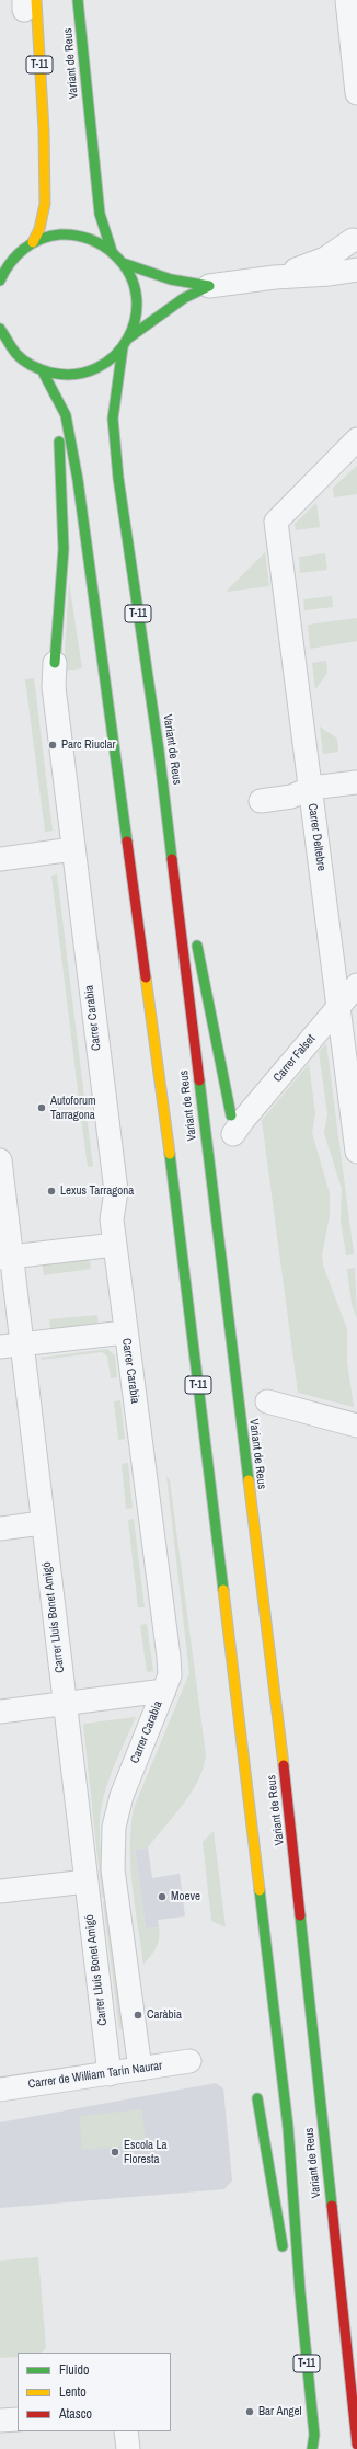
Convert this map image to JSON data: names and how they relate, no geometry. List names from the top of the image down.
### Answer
{
  "streets": {
    "highway": ["Variant de Reus", "T-11"],
    "street": [
      "Carrer Deltebre",
      "Carrer Carabia",
      "Carrer Falset",
      "Carrer Lluís Bonet Amigó",
      "Carrer de William Tarin Naurar"
    ]
  },
  "crossings": [
    ["Variant de Reus", "T-11"],
    ["Carrer Deltebre", "Carrer Falset"],
    ["Carrer Carabia", "Carrer de William Tarin Naurar"],
    ["Carrer Lluís Bonet Amigó", "Carrer de William Tarin Naurar"]
  ],
  "places": [
    "Parc Riuclar",
    "Autoforum Tarragona",
    "Lexus Tarragona",
    "Moeve",
    "Caràbia",
    "Escola La Floresta",
    "Bar Angel"
  ],
  "legend": ["Fluido", "Lento", "Atasco"]
}
